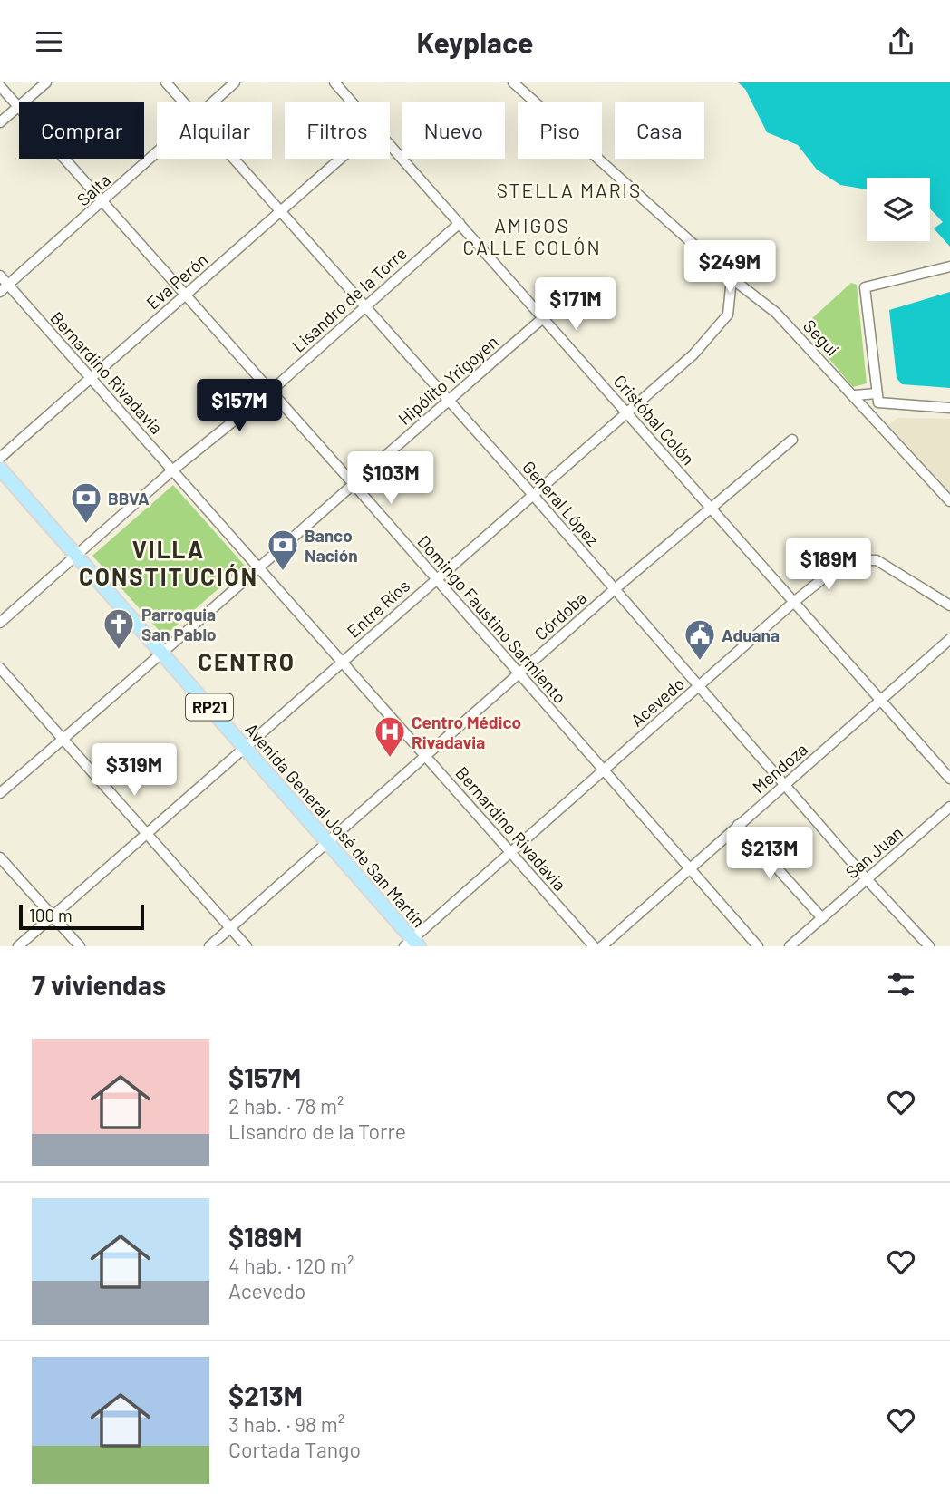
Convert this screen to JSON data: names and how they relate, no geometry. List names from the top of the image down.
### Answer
{
  "streets": {
    "main road": ["RP21", "Avenida General José de San Martín"],
    "street": [
      "Salta",
      "Eva Perón",
      "Lisandro de la Torre",
      "Seguí",
      "Bernardino Rivadavia",
      "Hipólito Yrigoyen",
      "Cristóbal Colón",
      "General López",
      "Entre Ríos",
      "Córdoba",
      "Domingo Faustino Sarmiento",
      "Acevedo",
      "Mendoza",
      "San Juan"
    ]
  },
  "crossings": [
    ["Salta", "Bernardino Rivadavia"],
    ["Salta", "Domingo Faustino Sarmiento"],
    ["Eva Perón", "Bernardino Rivadavia"],
    ["Eva Perón", "General López"],
    ["Eva Perón", "Domingo Faustino Sarmiento"],
    ["Lisandro de la Torre", "Bernardino Rivadavia"],
    ["Lisandro de la Torre", "Cristóbal Colón"],
    ["Lisandro de la Torre", "General López"],
    ["Lisandro de la Torre", "Domingo Faustino Sarmiento"],
    ["Lisandro de la Torre", "Avenida General José de San Martín"],
    ["Seguí", "Entre Ríos"],
    ["Bernardino Rivadavia", "Hipólito Yrigoyen"],
    ["Bernardino Rivadavia", "Entre Ríos"],
    ["Bernardino Rivadavia", "Córdoba"],
    ["Bernardino Rivadavia", "Acevedo"],
    ["Hipólito Yrigoyen", "Cristóbal Colón"],
    ["Hipólito Yrigoyen", "General López"],
    ["Hipólito Yrigoyen", "Domingo Faustino Sarmiento"],
    ["Hipólito Yrigoyen", "Avenida General José de San Martín"],
    ["Cristóbal Colón", "Entre Ríos"],
    ["Cristóbal Colón", "Córdoba"],
    ["Cristóbal Colón", "Acevedo"],
    ["Cristóbal Colón", "Mendoza"],
    ["General López", "Entre Ríos"],
    ["General López", "Córdoba"],
    ["General López", "Acevedo"],
    ["General López", "Mendoza"],
    ["General López", "San Juan"],
    ["Entre Ríos", "Domingo Faustino Sarmiento"],
    ["Entre Ríos", "Avenida General José de San Martín"],
    ["Córdoba", "Domingo Faustino Sarmiento"],
    ["Córdoba", "Avenida General José de San Martín"],
    ["Domingo Faustino Sarmiento", "Acevedo"],
    ["Domingo Faustino Sarmiento", "Mendoza"],
    ["Acevedo", "Avenida General José de San Martín"]
  ],
  "districts": [
    "STELLA MARIS",
    "AMIGOS CALLE COLÓN",
    "VILLA CONSTITUCIÓN",
    "CENTRO"
  ],
  "places": {
    "bank": ["BBVA", "Banco Nación"],
    "church": ["Parroquia San Pablo"],
    "public building": ["Aduana"],
    "hospital": ["Centro Médico Rivadavia"]
  },
  "scale_bar": "100 m",
  "page": {
    "header": "Keyplace",
    "chip": [
      "Comprar",
      "Alquilar",
      "Filtros",
      "Nuevo",
      "Piso",
      "Casa"
    ],
    "price": [
      "$249M",
      "$171M",
      "$157M",
      "$103M",
      "$189M",
      "$319M",
      "$213M"
    ],
    "scale": "100 m",
    "heading": "7 viviendas",
    "list": [
      {
        "name": "$157M",
        "note": "2 hab. · 78 m² · Lisandro de la Torre"
      },
      {
        "name": "$189M",
        "note": "4 hab. · 120 m² · Acevedo"
      },
      {
        "name": "$213M",
        "note": "3 hab. · 98 m² · Cortada Tango"
      }
    ]
  }
}
